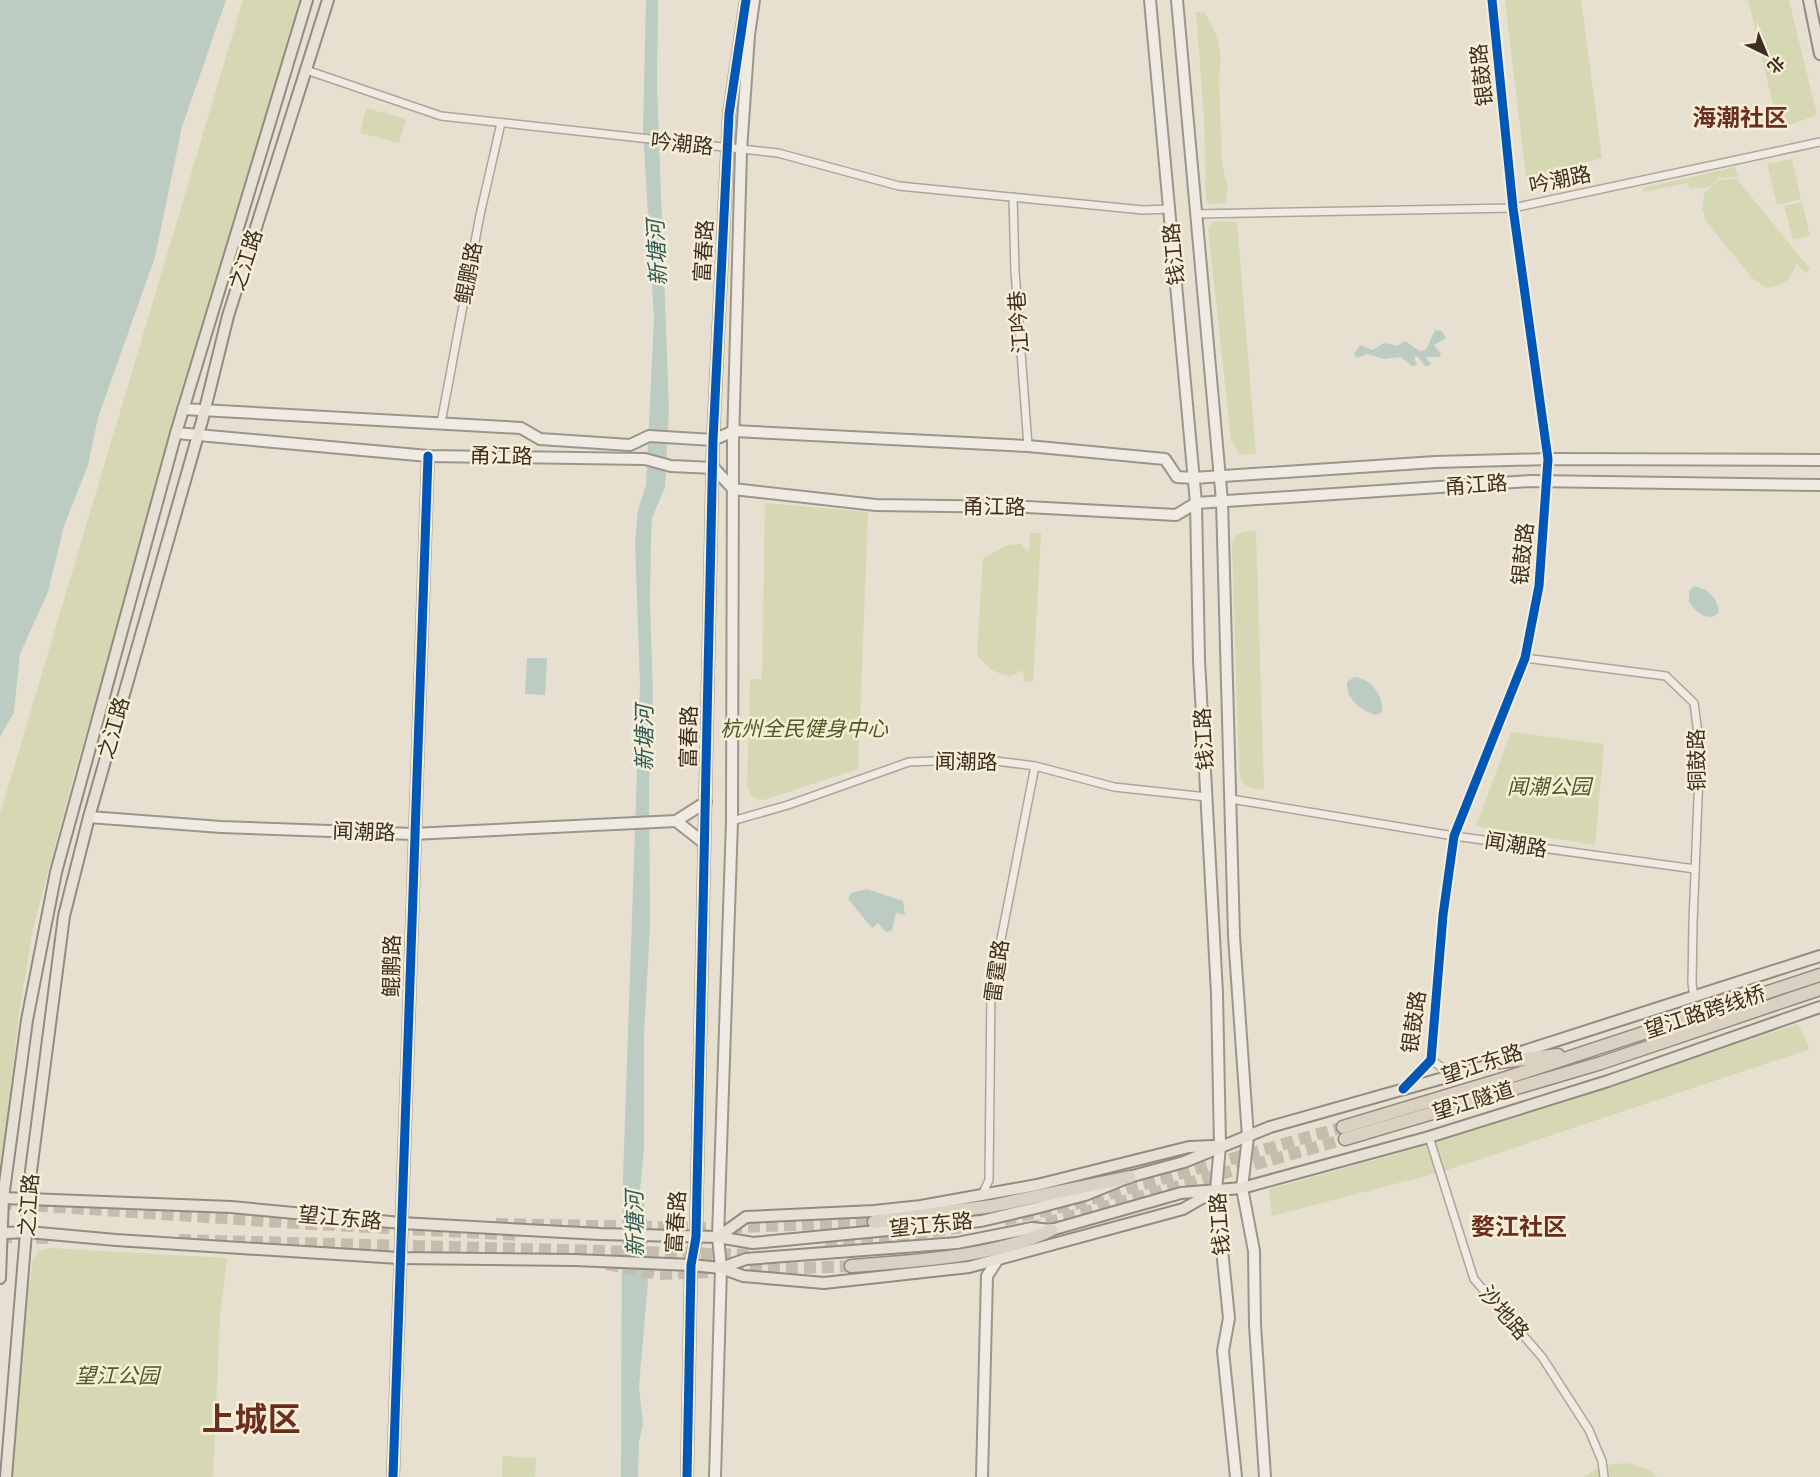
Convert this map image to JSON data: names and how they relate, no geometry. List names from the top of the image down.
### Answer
{
  "streets": {
    "highway": ["望江路跨线桥", "望江隧道"],
    "main road": [
      "富春路",
      "钱江路",
      "之江路",
      "鲲鹏路",
      "甬江路",
      "闻潮路",
      "望江东路"
    ],
    "street": [
      "银鼓路",
      "吟潮路",
      "江吟巷",
      "铜鼓路",
      "雷霆路",
      "沙地路"
    ]
  },
  "crossings": [
    ["银鼓路", "吟潮路"],
    ["银鼓路", "甬江路"],
    ["银鼓路", "铜鼓路"],
    ["银鼓路", "闻潮路"],
    ["银鼓路", "望江东路"],
    ["吟潮路", "富春路"],
    ["吟潮路", "钱江路"],
    ["吟潮路", "之江路"],
    ["吟潮路", "鲲鹏路"],
    ["吟潮路", "江吟巷"],
    ["富春路", "甬江路"],
    ["富春路", "闻潮路"],
    ["富春路", "望江东路"],
    ["钱江路", "甬江路"],
    ["钱江路", "闻潮路"],
    ["钱江路", "望江东路"],
    ["之江路", "甬江路"],
    ["之江路", "闻潮路"],
    ["之江路", "望江东路"],
    ["鲲鹏路", "甬江路"],
    ["鲲鹏路", "闻潮路"],
    ["鲲鹏路", "望江东路"],
    ["江吟巷", "甬江路"],
    ["铜鼓路", "闻潮路"],
    ["铜鼓路", "望江东路"],
    ["闻潮路", "雷霆路"],
    ["望江路跨线桥", "望江隧道"],
    ["望江东路", "沙地路"]
  ],
  "districts": ["海潮社区", "婺江社区", "上城区"],
  "water": ["新塘河"],
  "parks": ["杭州全民健身中心", "闻潮公园", "望江公园"],
  "north": "bottom right"
}
